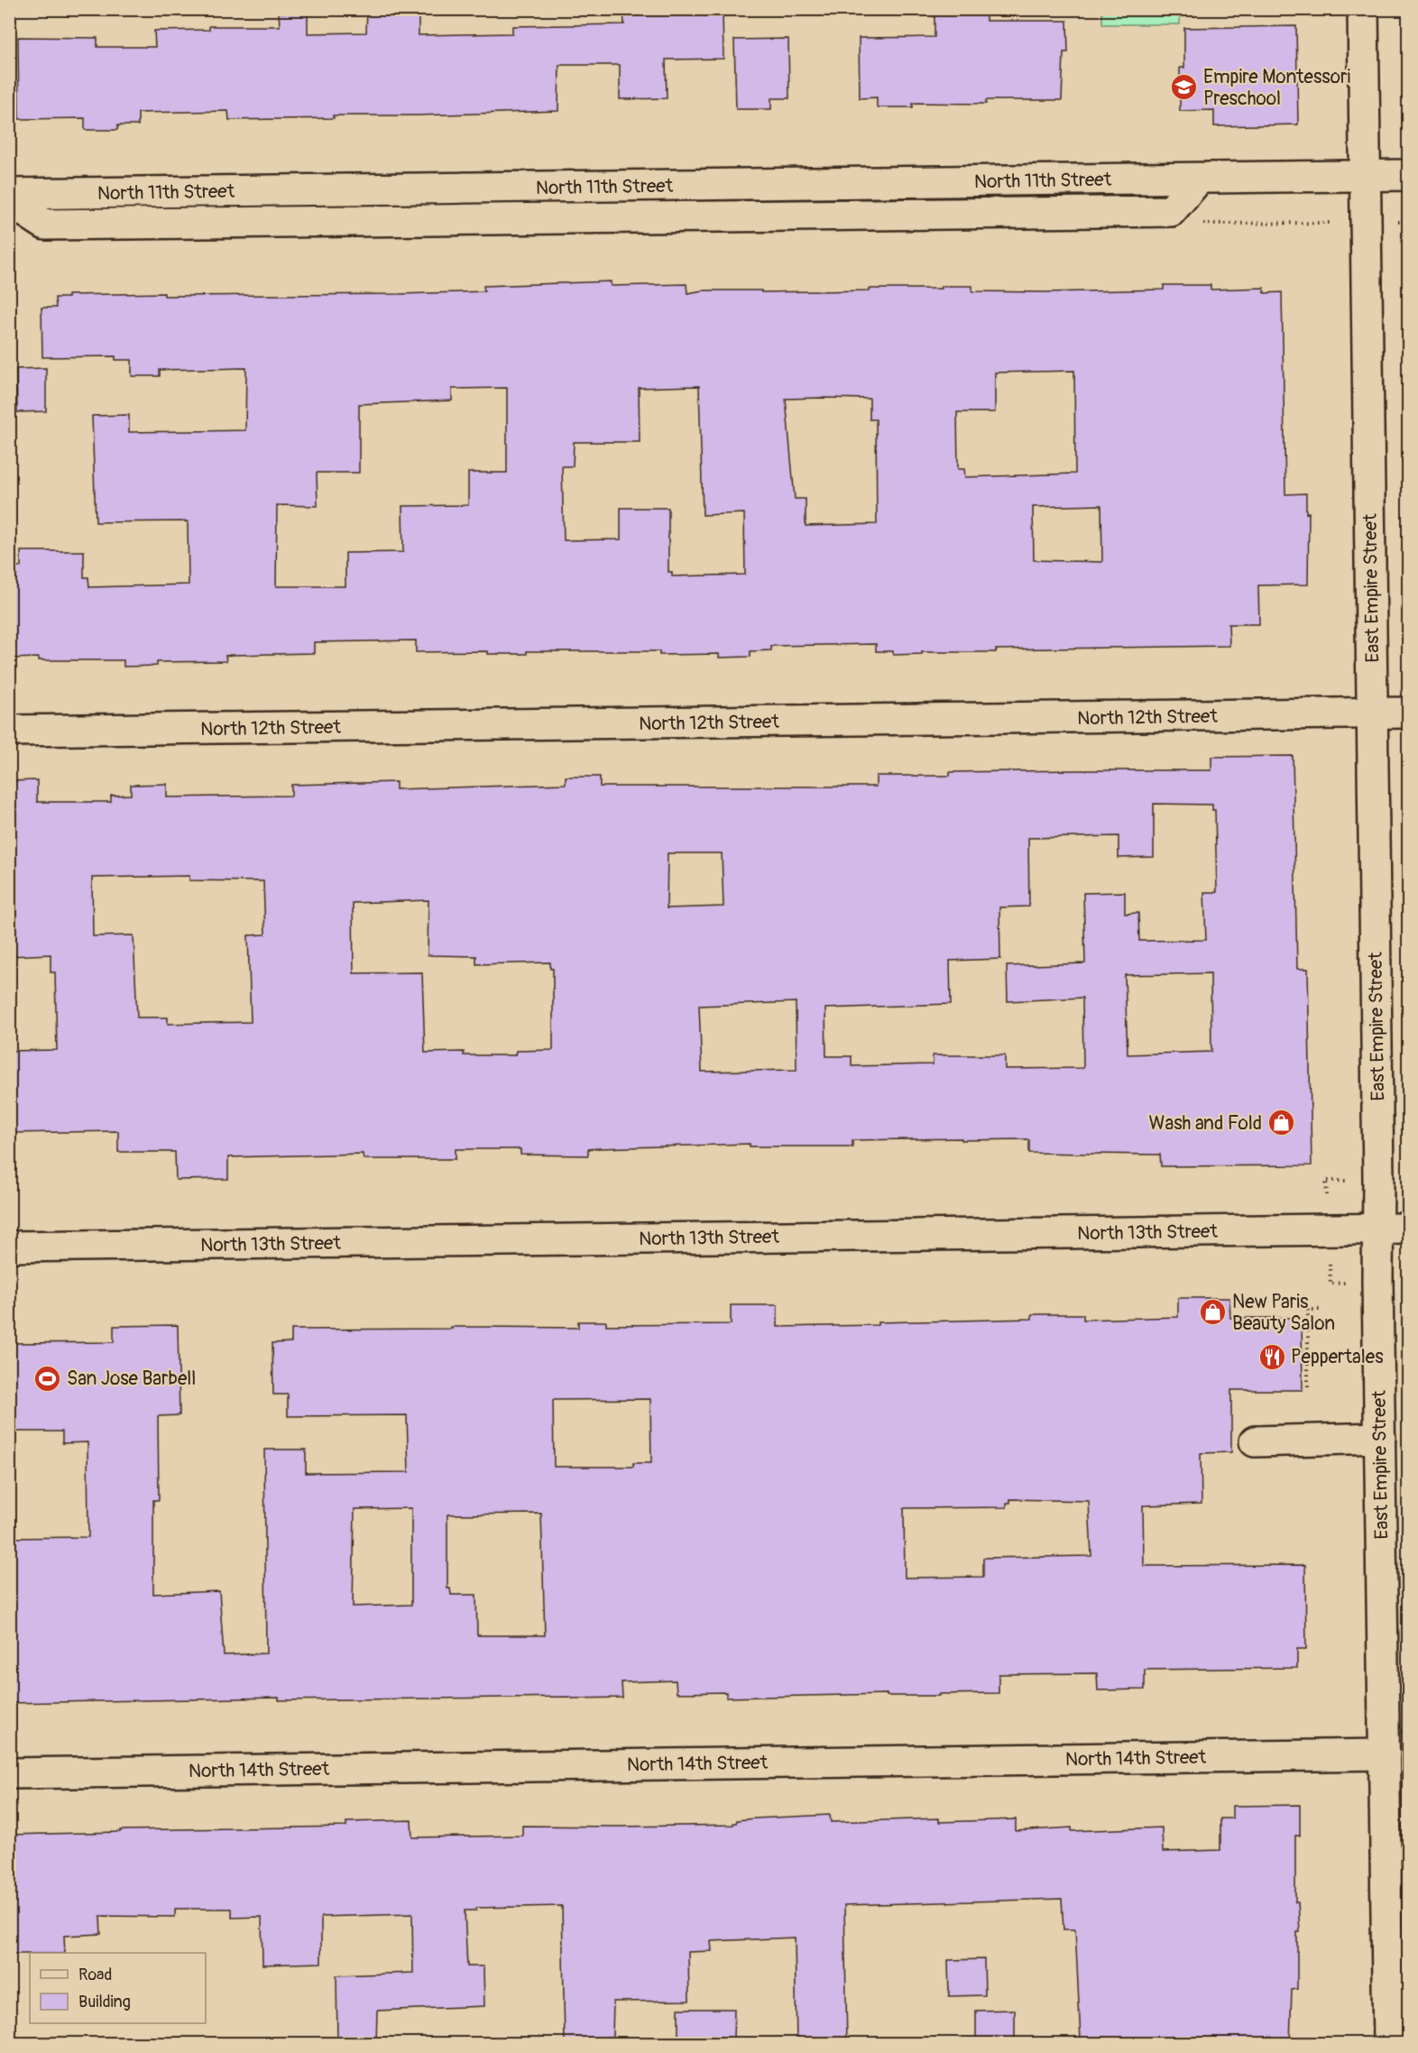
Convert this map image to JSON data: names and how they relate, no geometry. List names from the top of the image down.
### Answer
{
  "streets": {
    "street": [
      "North 11th Street",
      "East Empire Street",
      "North 12th Street",
      "North 13th Street",
      "North 14th Street"
    ]
  },
  "crossings": [
    ["North 11th Street", "East Empire Street"],
    ["East Empire Street", "North 12th Street"],
    ["East Empire Street", "North 13th Street"],
    ["East Empire Street", "North 14th Street"]
  ],
  "places": {
    "school or university": ["Empire Montessori Preschool"],
    "shop": ["Wash and Fold", "New Paris Beauty Salon"],
    "restaurant": ["Peppertales"],
    "sports": ["San Jose Barbell"]
  },
  "legend": ["Road", "Building"]
}
